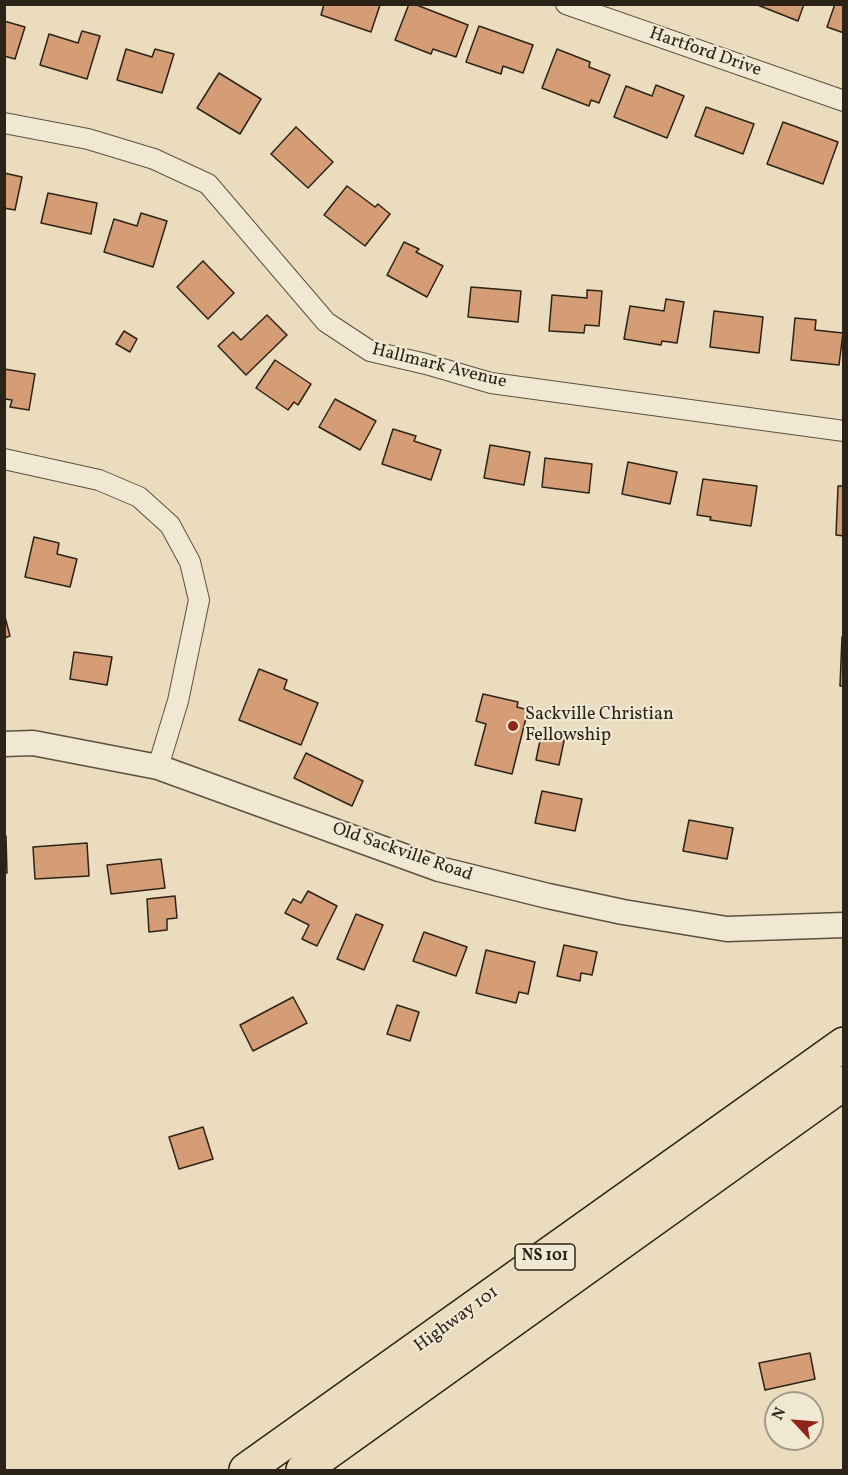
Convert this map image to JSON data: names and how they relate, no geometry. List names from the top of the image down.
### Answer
{
  "streets": {
    "highway": ["NS 101", "Highway 101"],
    "street": ["Hartford Drive", "Hallmark Avenue", "Old Sackville Road"]
  },
  "places": ["Sackville Christian Fellowship"],
  "north": "top left"
}
